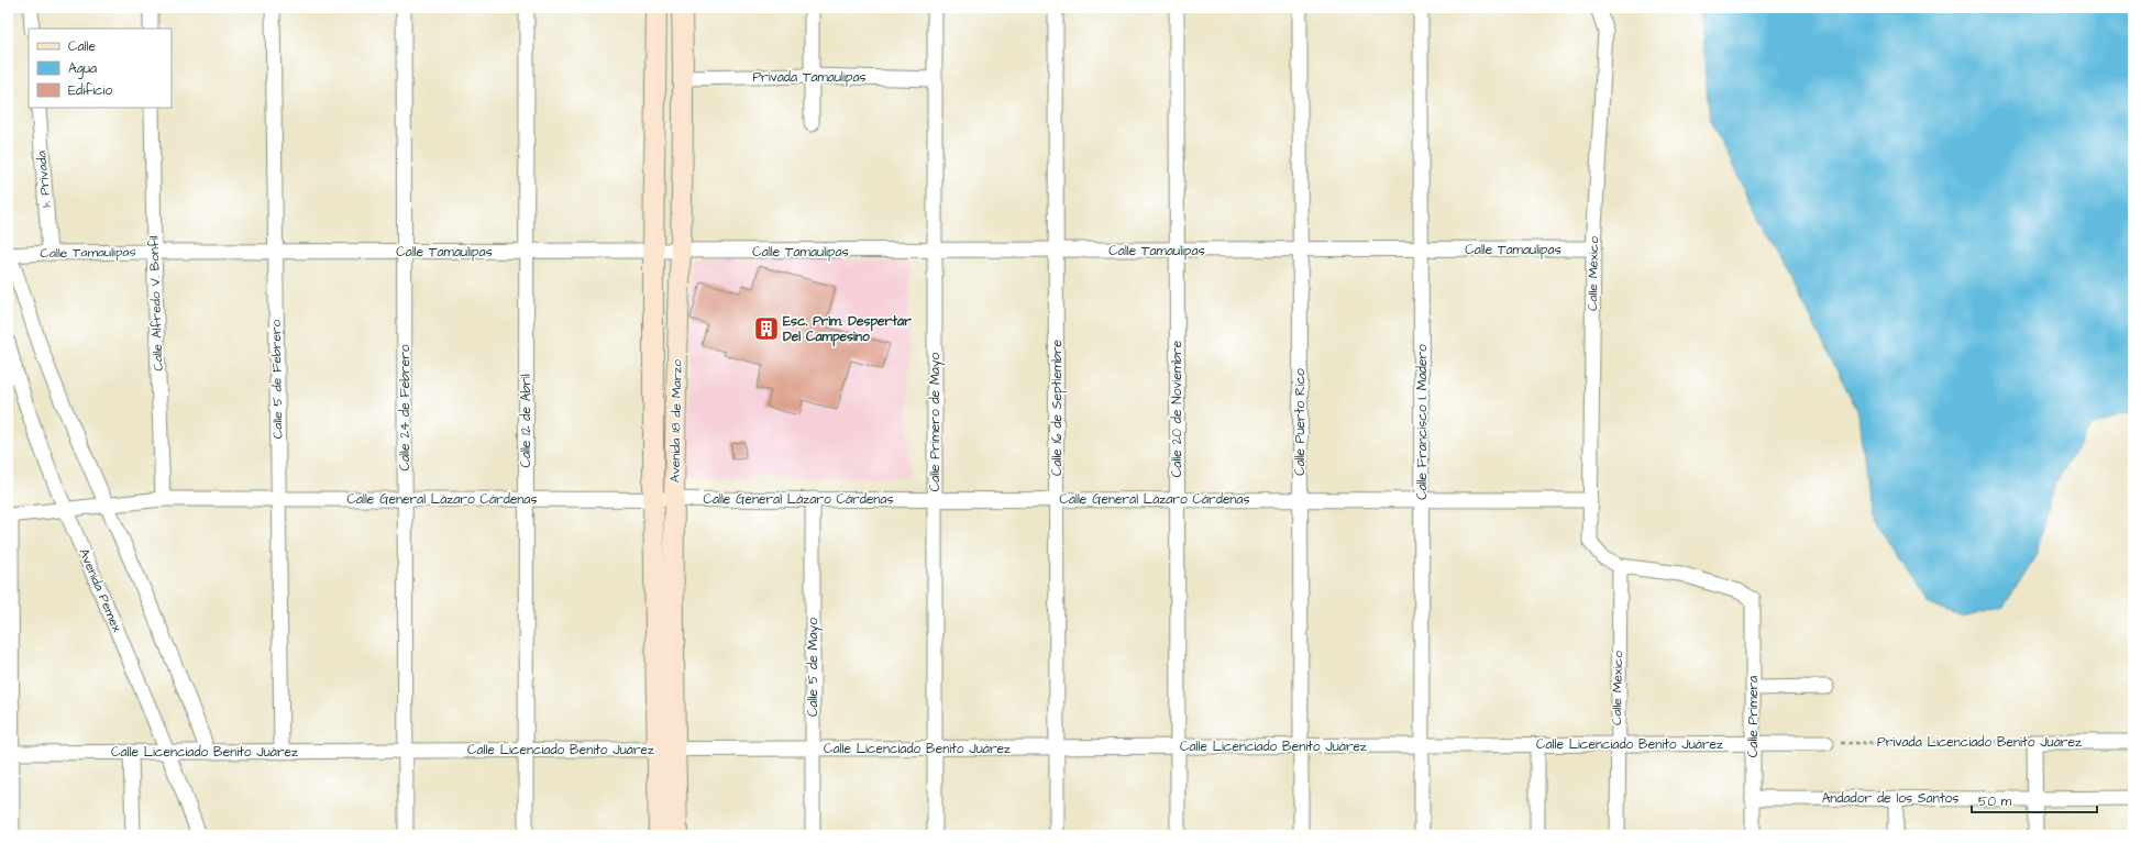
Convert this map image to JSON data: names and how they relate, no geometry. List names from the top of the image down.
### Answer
{
  "streets": {
    "street": [
      "Privada Tamaulipas",
      "1ª. Privada",
      "Calle Tamaulipas",
      "Calle México",
      "Calle Alfredo V. Bonfil",
      "Calle 5 de Febrero",
      "Calle 24 de Febrero",
      "Calle 16 de Septiembre",
      "Calle 20 de Noviembre",
      "Calle 12 de Abril",
      "Avenida 18 de Marzo",
      "Calle Primero de Mayo",
      "Calle Puerto Rico",
      "Calle Francisco I. Madero",
      "Calle General Lázaro Cárdenas",
      "Avenida Pemex",
      "Calle 5 de Mayo",
      "Calle Primera",
      "Privada Licenciado Benito Juárez",
      "Calle Licenciado Benito Juárez",
      "Andador de los Santos"
    ]
  },
  "crossings": [
    ["Privada Tamaulipas", "Avenida 18 de Marzo"],
    ["Privada Tamaulipas", "Calle Primero de Mayo"],
    ["1ª. Privada", "Calle Tamaulipas"],
    ["Calle Tamaulipas", "Calle México"],
    ["Calle Tamaulipas", "Calle Alfredo V. Bonfil"],
    ["Calle Tamaulipas", "Calle 5 de Febrero"],
    ["Calle Tamaulipas", "Calle 24 de Febrero"],
    ["Calle Tamaulipas", "Calle 16 de Septiembre"],
    ["Calle Tamaulipas", "Calle 20 de Noviembre"],
    ["Calle Tamaulipas", "Calle 12 de Abril"],
    ["Calle Tamaulipas", "Avenida 18 de Marzo"],
    ["Calle Tamaulipas", "Calle Primero de Mayo"],
    ["Calle Tamaulipas", "Calle Puerto Rico"],
    ["Calle Tamaulipas", "Calle Francisco I. Madero"],
    ["Calle México", "Calle General Lázaro Cárdenas"],
    ["Calle México", "Calle Primera"],
    ["Calle México", "Calle Licenciado Benito Juárez"],
    ["Calle Alfredo V. Bonfil", "Calle General Lázaro Cárdenas"],
    ["Calle 5 de Febrero", "Calle General Lázaro Cárdenas"],
    ["Calle 5 de Febrero", "Calle Licenciado Benito Juárez"],
    ["Calle 24 de Febrero", "Calle General Lázaro Cárdenas"],
    ["Calle 24 de Febrero", "Calle Licenciado Benito Juárez"],
    ["Calle 16 de Septiembre", "Calle General Lázaro Cárdenas"],
    ["Calle 16 de Septiembre", "Calle Licenciado Benito Juárez"],
    ["Calle 20 de Noviembre", "Calle General Lázaro Cárdenas"],
    ["Calle 20 de Noviembre", "Calle Licenciado Benito Juárez"],
    ["Calle 12 de Abril", "Calle General Lázaro Cárdenas"],
    ["Calle 12 de Abril", "Calle Licenciado Benito Juárez"],
    ["Avenida 18 de Marzo", "Calle General Lázaro Cárdenas"],
    ["Avenida 18 de Marzo", "Calle Licenciado Benito Juárez"],
    ["Calle Primero de Mayo", "Calle General Lázaro Cárdenas"],
    ["Calle Primero de Mayo", "Calle Licenciado Benito Juárez"],
    ["Calle Puerto Rico", "Calle General Lázaro Cárdenas"],
    ["Calle Puerto Rico", "Calle Licenciado Benito Juárez"],
    ["Calle Francisco I. Madero", "Calle General Lázaro Cárdenas"],
    ["Calle Francisco I. Madero", "Calle Licenciado Benito Juárez"],
    ["Calle General Lázaro Cárdenas", "Avenida Pemex"],
    ["Calle General Lázaro Cárdenas", "Calle 5 de Mayo"],
    ["Avenida Pemex", "Calle Licenciado Benito Juárez"],
    ["Calle 5 de Mayo", "Calle Licenciado Benito Juárez"],
    ["Calle Primera", "Calle Licenciado Benito Juárez"],
    ["Calle Primera", "Andador de los Santos"],
    ["Privada Licenciado Benito Juárez", "Calle Licenciado Benito Juárez"]
  ],
  "places": {
    "building": ["Esc. Prim. Despertar Del Campesino"]
  },
  "legend": ["Calle", "Agua", "Edificio"],
  "scale_bar": "50 m"
}
